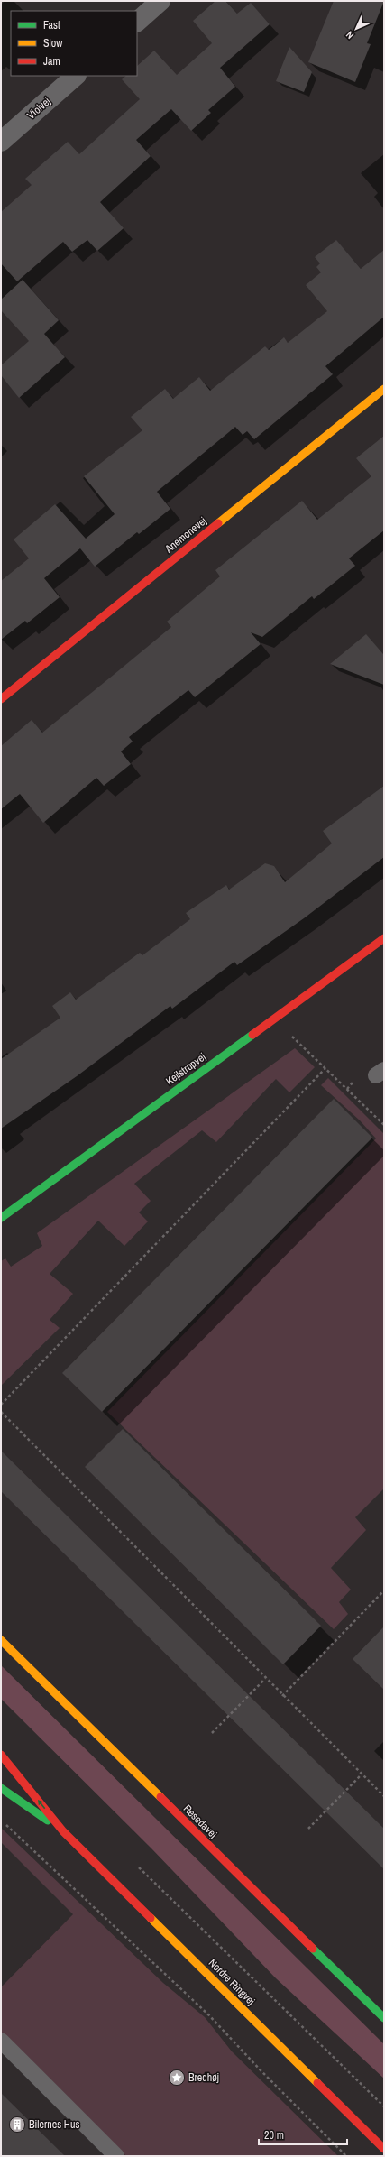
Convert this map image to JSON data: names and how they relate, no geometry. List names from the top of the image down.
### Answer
{
  "streets": {
    "street": [
      "Violvej",
      "Anemonevej",
      "Kejlstrupvej",
      "Resedavej",
      "Nordre Ringvej"
    ]
  },
  "places": {
    "place": ["Bredhøj"],
    "building": ["Bilernes Hus"]
  },
  "legend": ["Fast", "Slow", "Jam"],
  "scale_bar": "20 m",
  "north": "bottom left"
}
